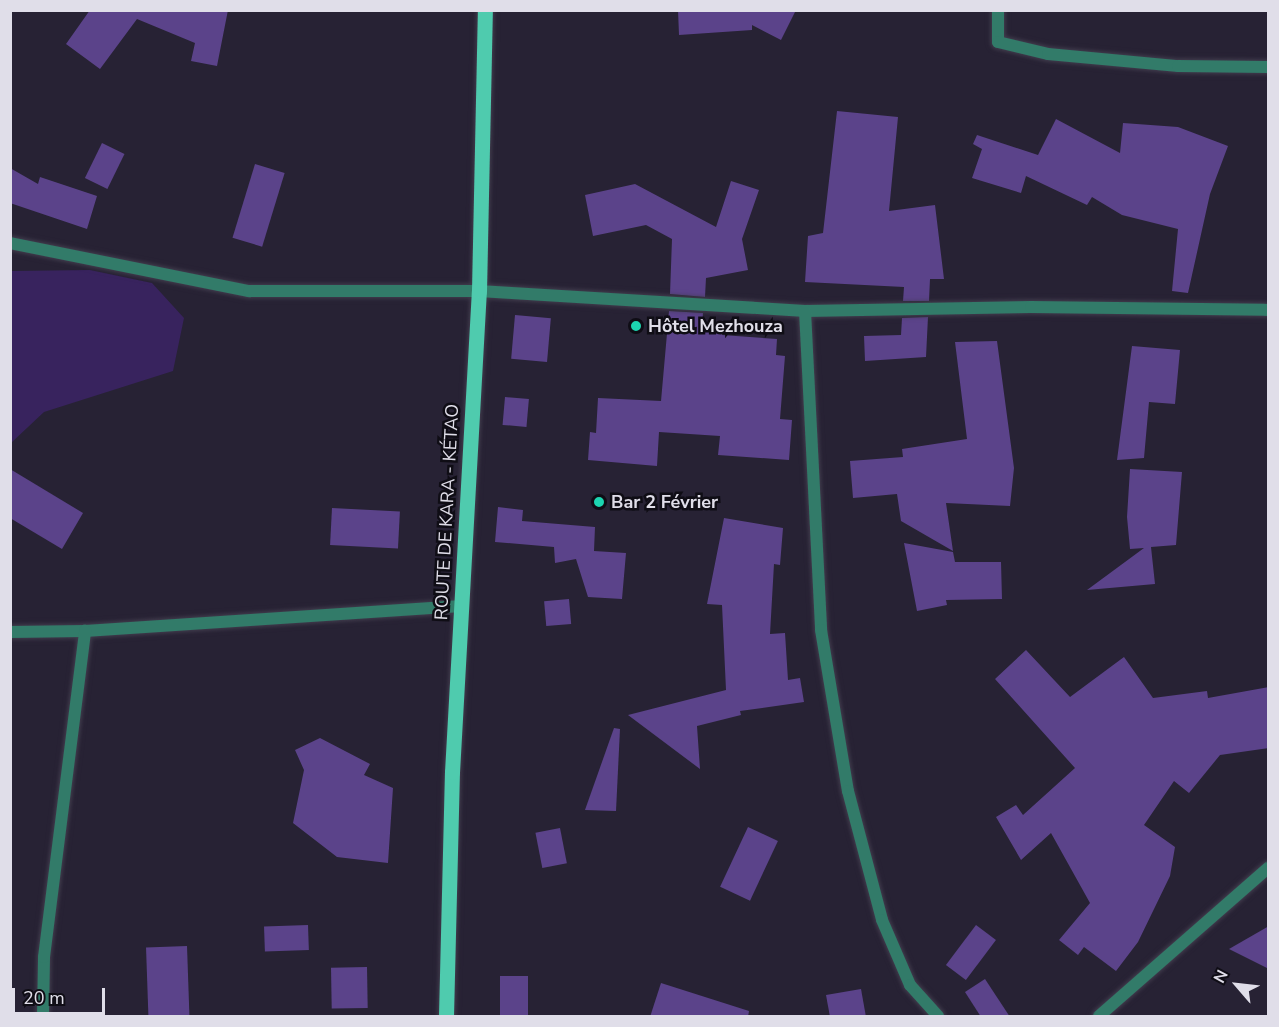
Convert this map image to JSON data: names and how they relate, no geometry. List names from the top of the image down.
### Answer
{
  "streets": {
    "main road": ["ROUTE DE KARA - KÉTAO"]
  },
  "places": ["Hôtel Mezhouza", "Bar 2 Février"],
  "scale_bar": "20 m",
  "north": "top left"
}
